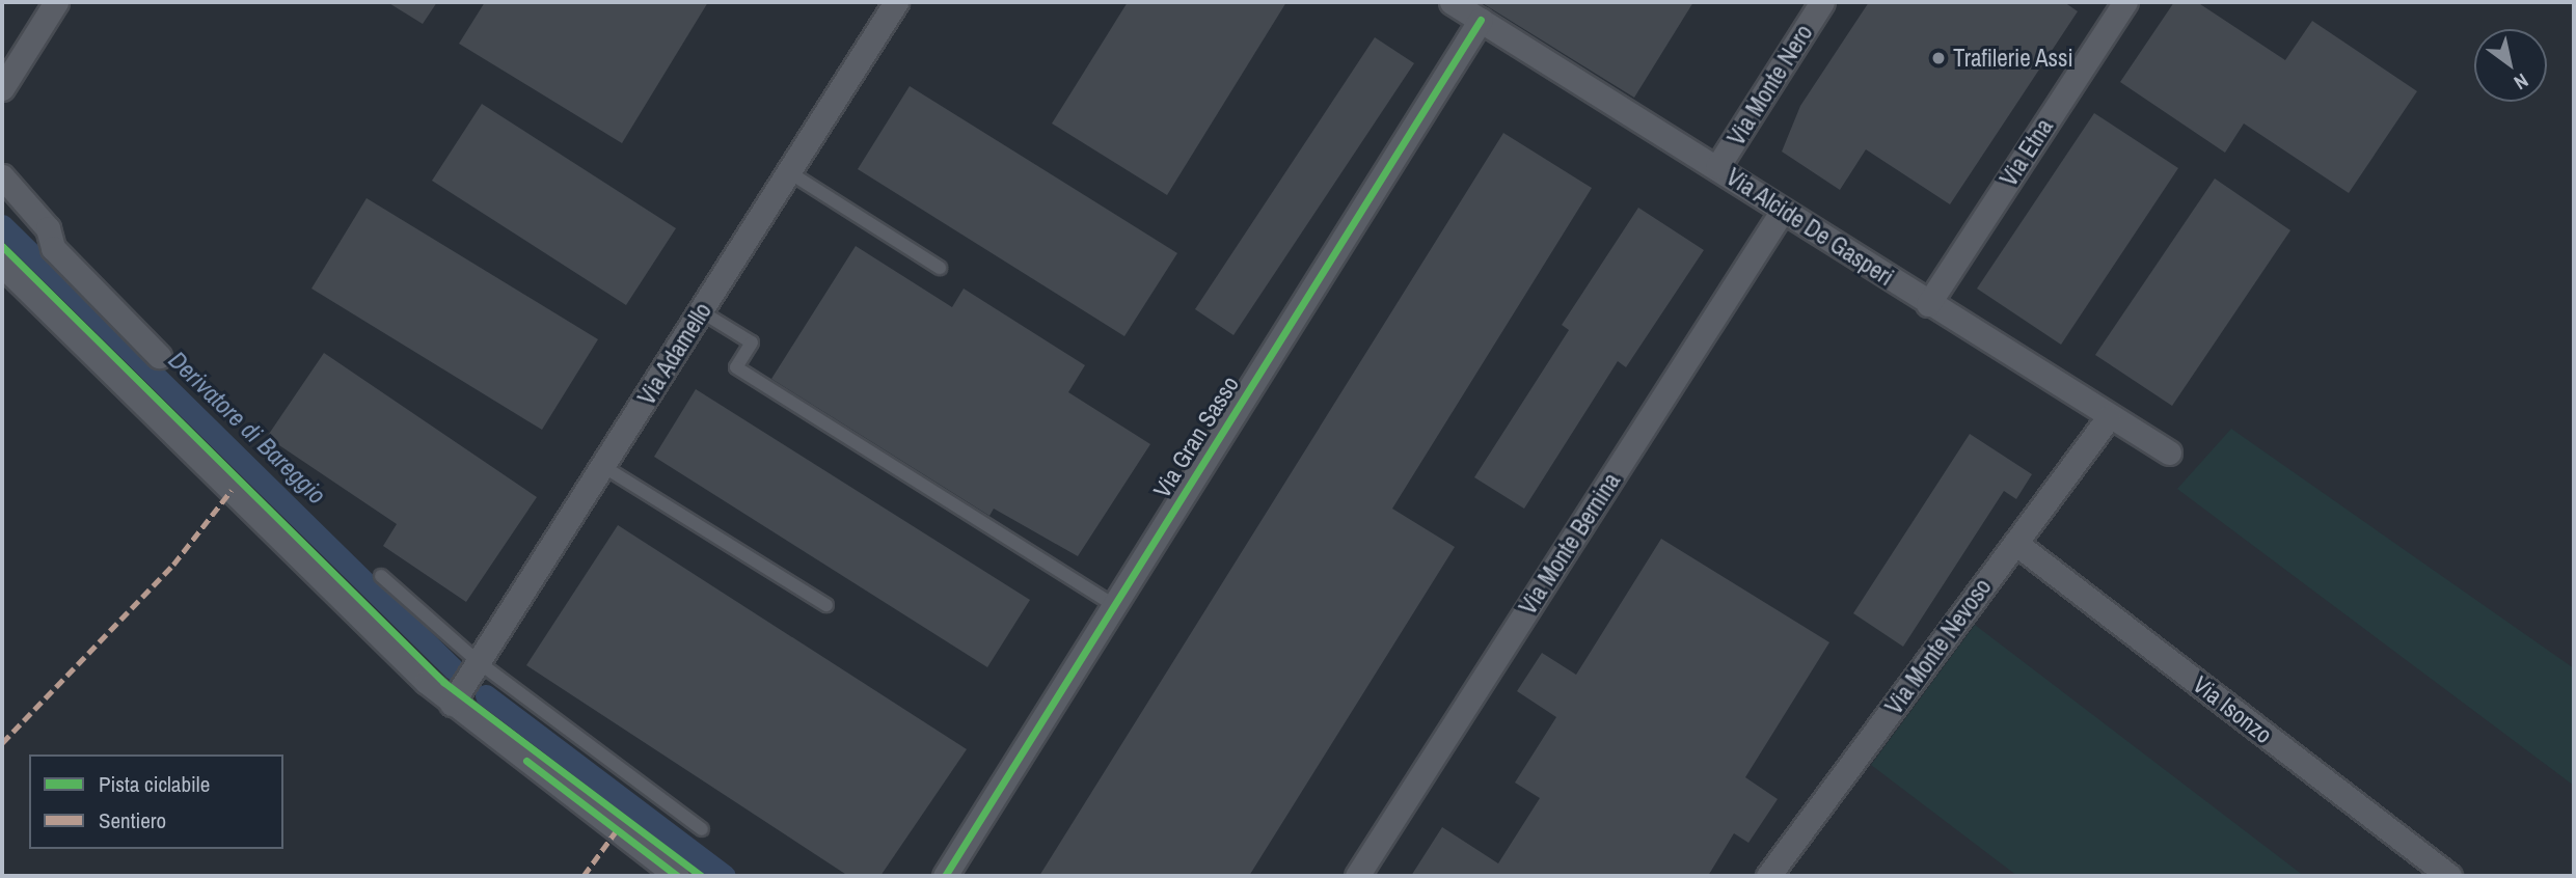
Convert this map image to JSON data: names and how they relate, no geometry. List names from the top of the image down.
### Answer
{
  "streets": {
    "street": [
      "Via Monte Nero",
      "Via Etna",
      "Via Alcide De Gasperi",
      "Via Adamello",
      "Via Gran Sasso",
      "Via Monte Bernina",
      "Via Monte Nevoso",
      "Via Isonzo"
    ]
  },
  "crossings": [
    ["Via Monte Nero", "Via Alcide De Gasperi"],
    ["Via Etna", "Via Alcide De Gasperi"],
    ["Via Alcide De Gasperi", "Via Gran Sasso"],
    ["Via Alcide De Gasperi", "Via Monte Bernina"],
    ["Via Alcide De Gasperi", "Via Monte Nevoso"],
    ["Via Monte Nevoso", "Via Isonzo"]
  ],
  "water": ["Derivatore di Bareggio"],
  "places": ["Trafilerie Assi"],
  "legend": ["Pista ciclabile", "Sentiero"],
  "north": "bottom right"
}
